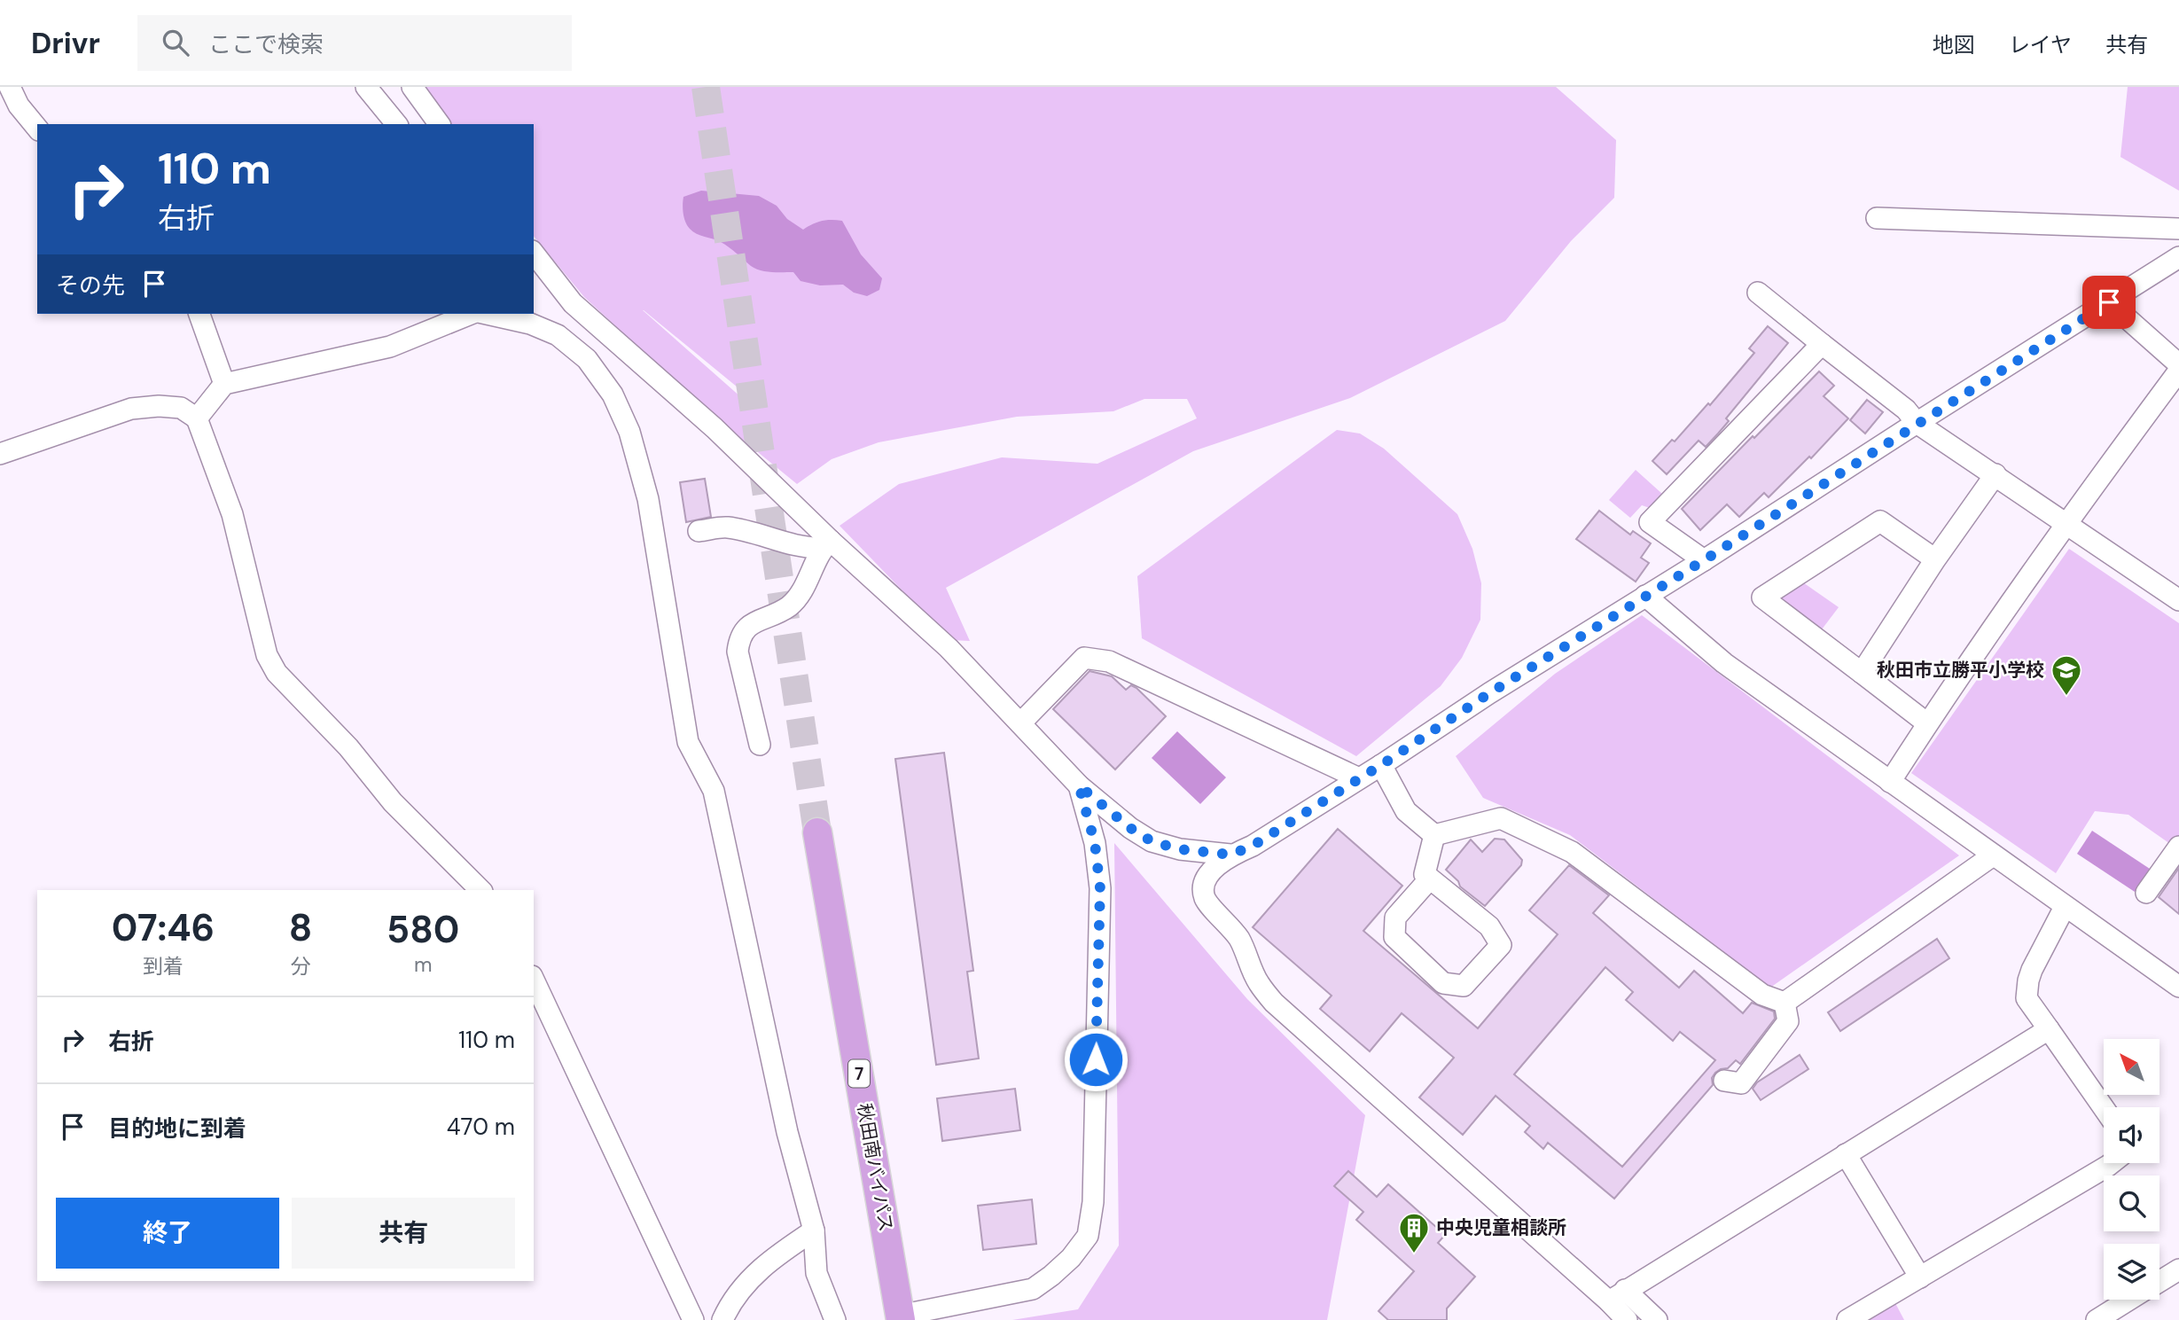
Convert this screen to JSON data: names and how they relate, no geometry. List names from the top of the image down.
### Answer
{
  "streets": {
    "highway": ["7", "秋田南バイパス"]
  },
  "places": {
    "school or university": ["秋田市立勝平小学校"],
    "building": ["中央児童相談所"]
  },
  "north": "top left",
  "page": {
    "header": "Drivr",
    "search": "ここで検索",
    "nav": ["地図", "レイヤ", "共有"],
    "turn": ["110 m", "右折"],
    "then": "その先",
    "eta": [
      "07:46",
      "到着",
      "8",
      "分",
      "580",
      "m"
    ],
    "list": [
      {
        "name": "右折",
        "value": "110 m"
      },
      {
        "name": "目的地に到着",
        "value": "470 m"
      }
    ],
    "buttons": ["終了", "共有"]
  }
}
